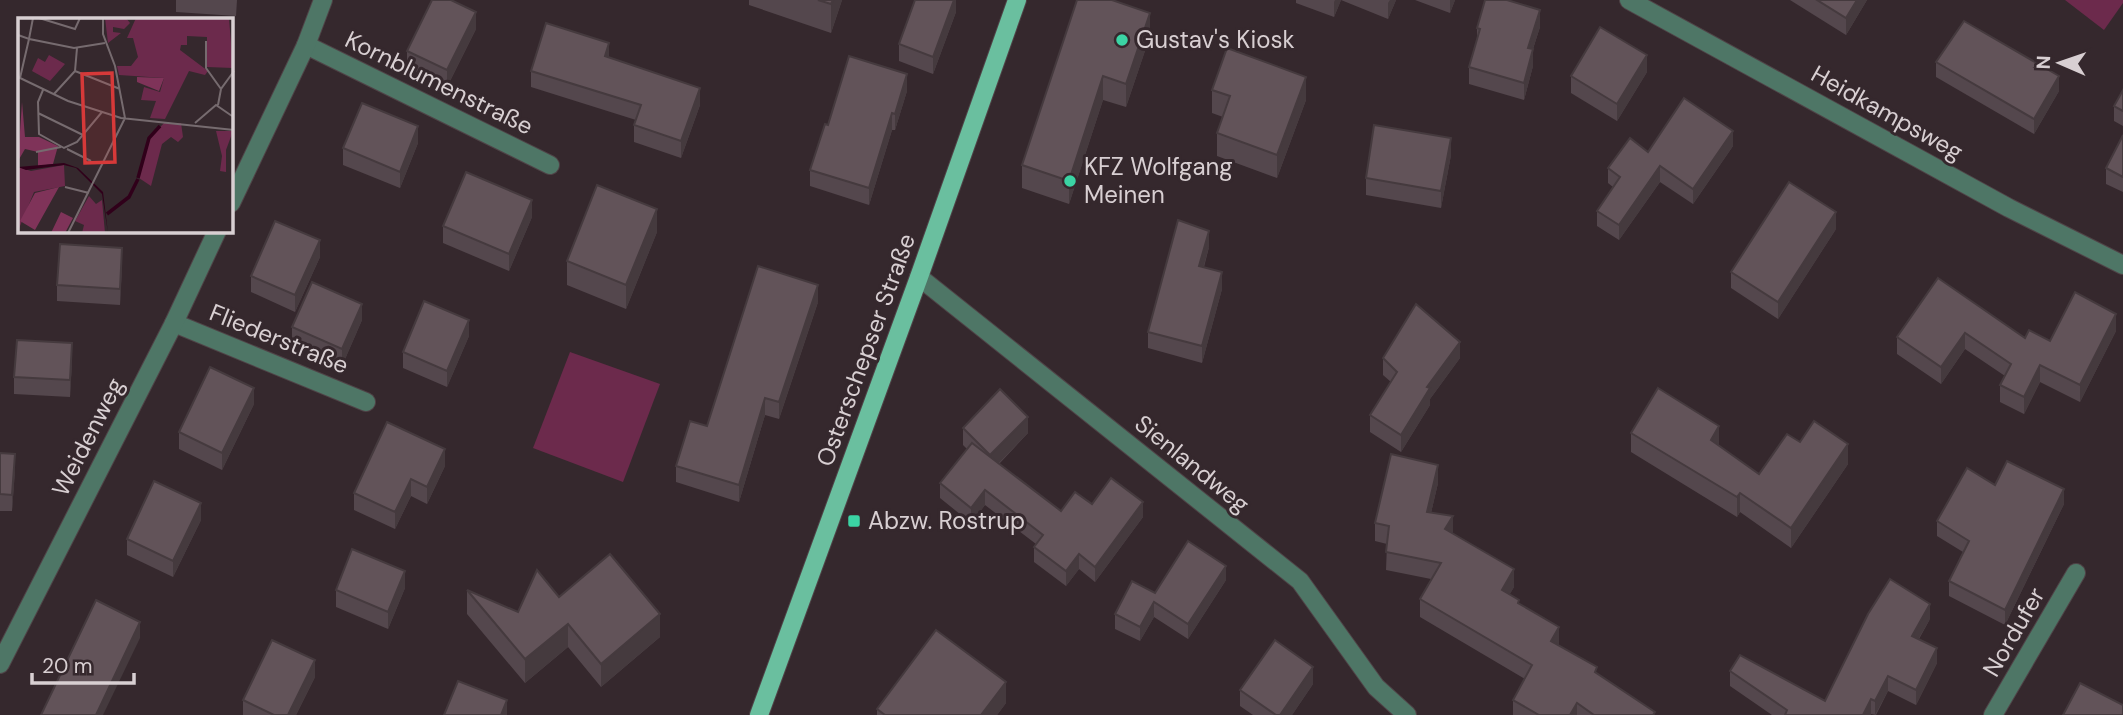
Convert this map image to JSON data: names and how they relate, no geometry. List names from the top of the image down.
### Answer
{
  "streets": {
    "main road": ["Osterschepser Straße"],
    "street": [
      "Kornblumenstraße",
      "Heidkampsweg",
      "Fliederstraße",
      "Weidenweg",
      "Sienlandweg",
      "Nordufer"
    ]
  },
  "crossings": [
    ["Fliederstraße", "Weidenweg"],
    ["Osterschepser Straße", "Sienlandweg"]
  ],
  "places": {
    "other": ["Gustav's Kiosk", "KFZ Wolfgang Meinen"],
    "transit": ["Abzw. Rostrup"]
  },
  "scale_bar": "20 m",
  "north": "left"
}
